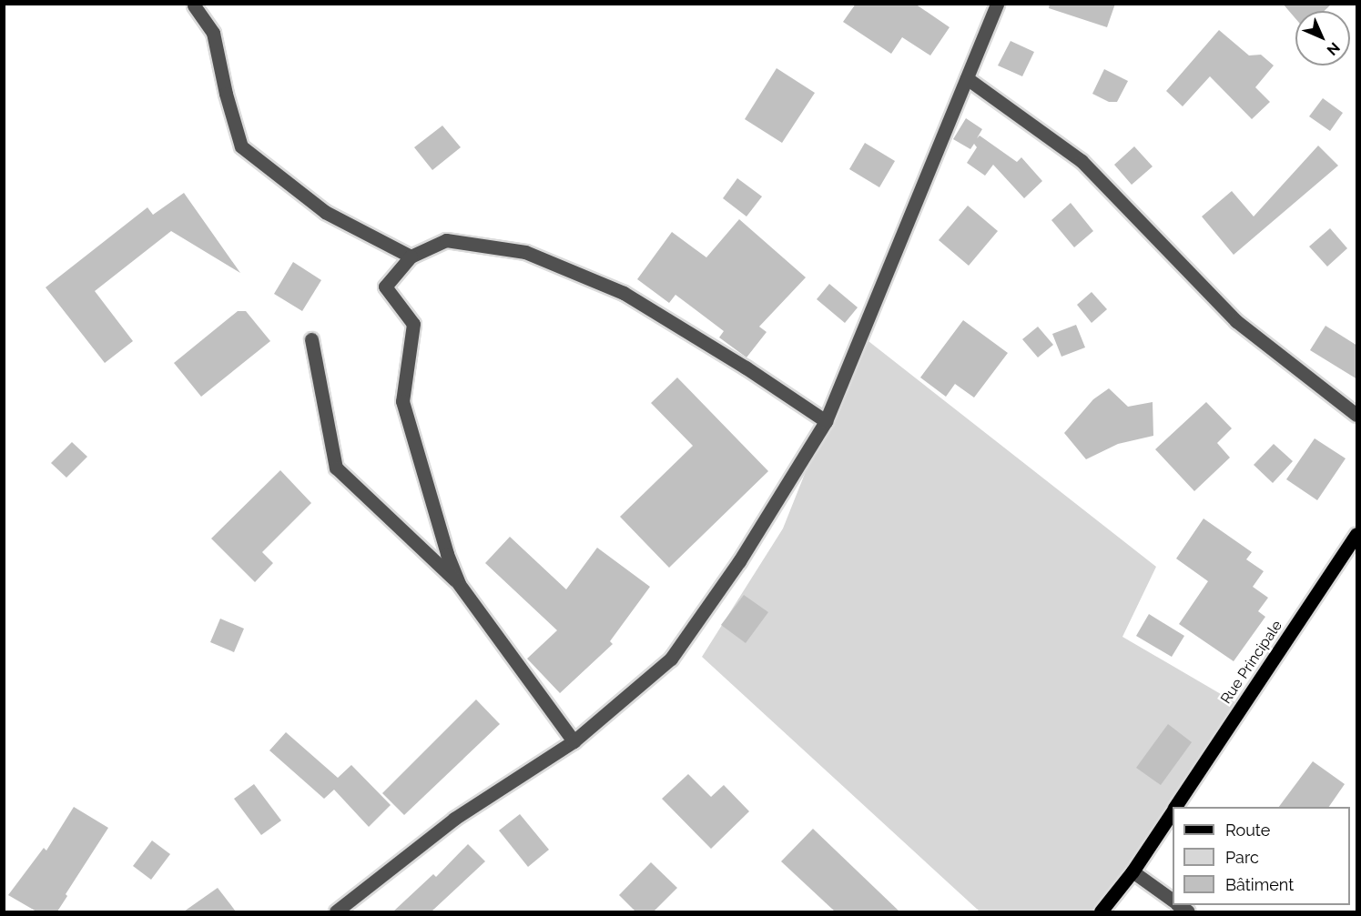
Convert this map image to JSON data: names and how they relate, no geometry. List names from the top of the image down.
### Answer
{
  "streets": {
    "main road": ["Rue Principale"]
  },
  "legend": ["Route", "Parc", "Bâtiment"],
  "north": "bottom right"
}
